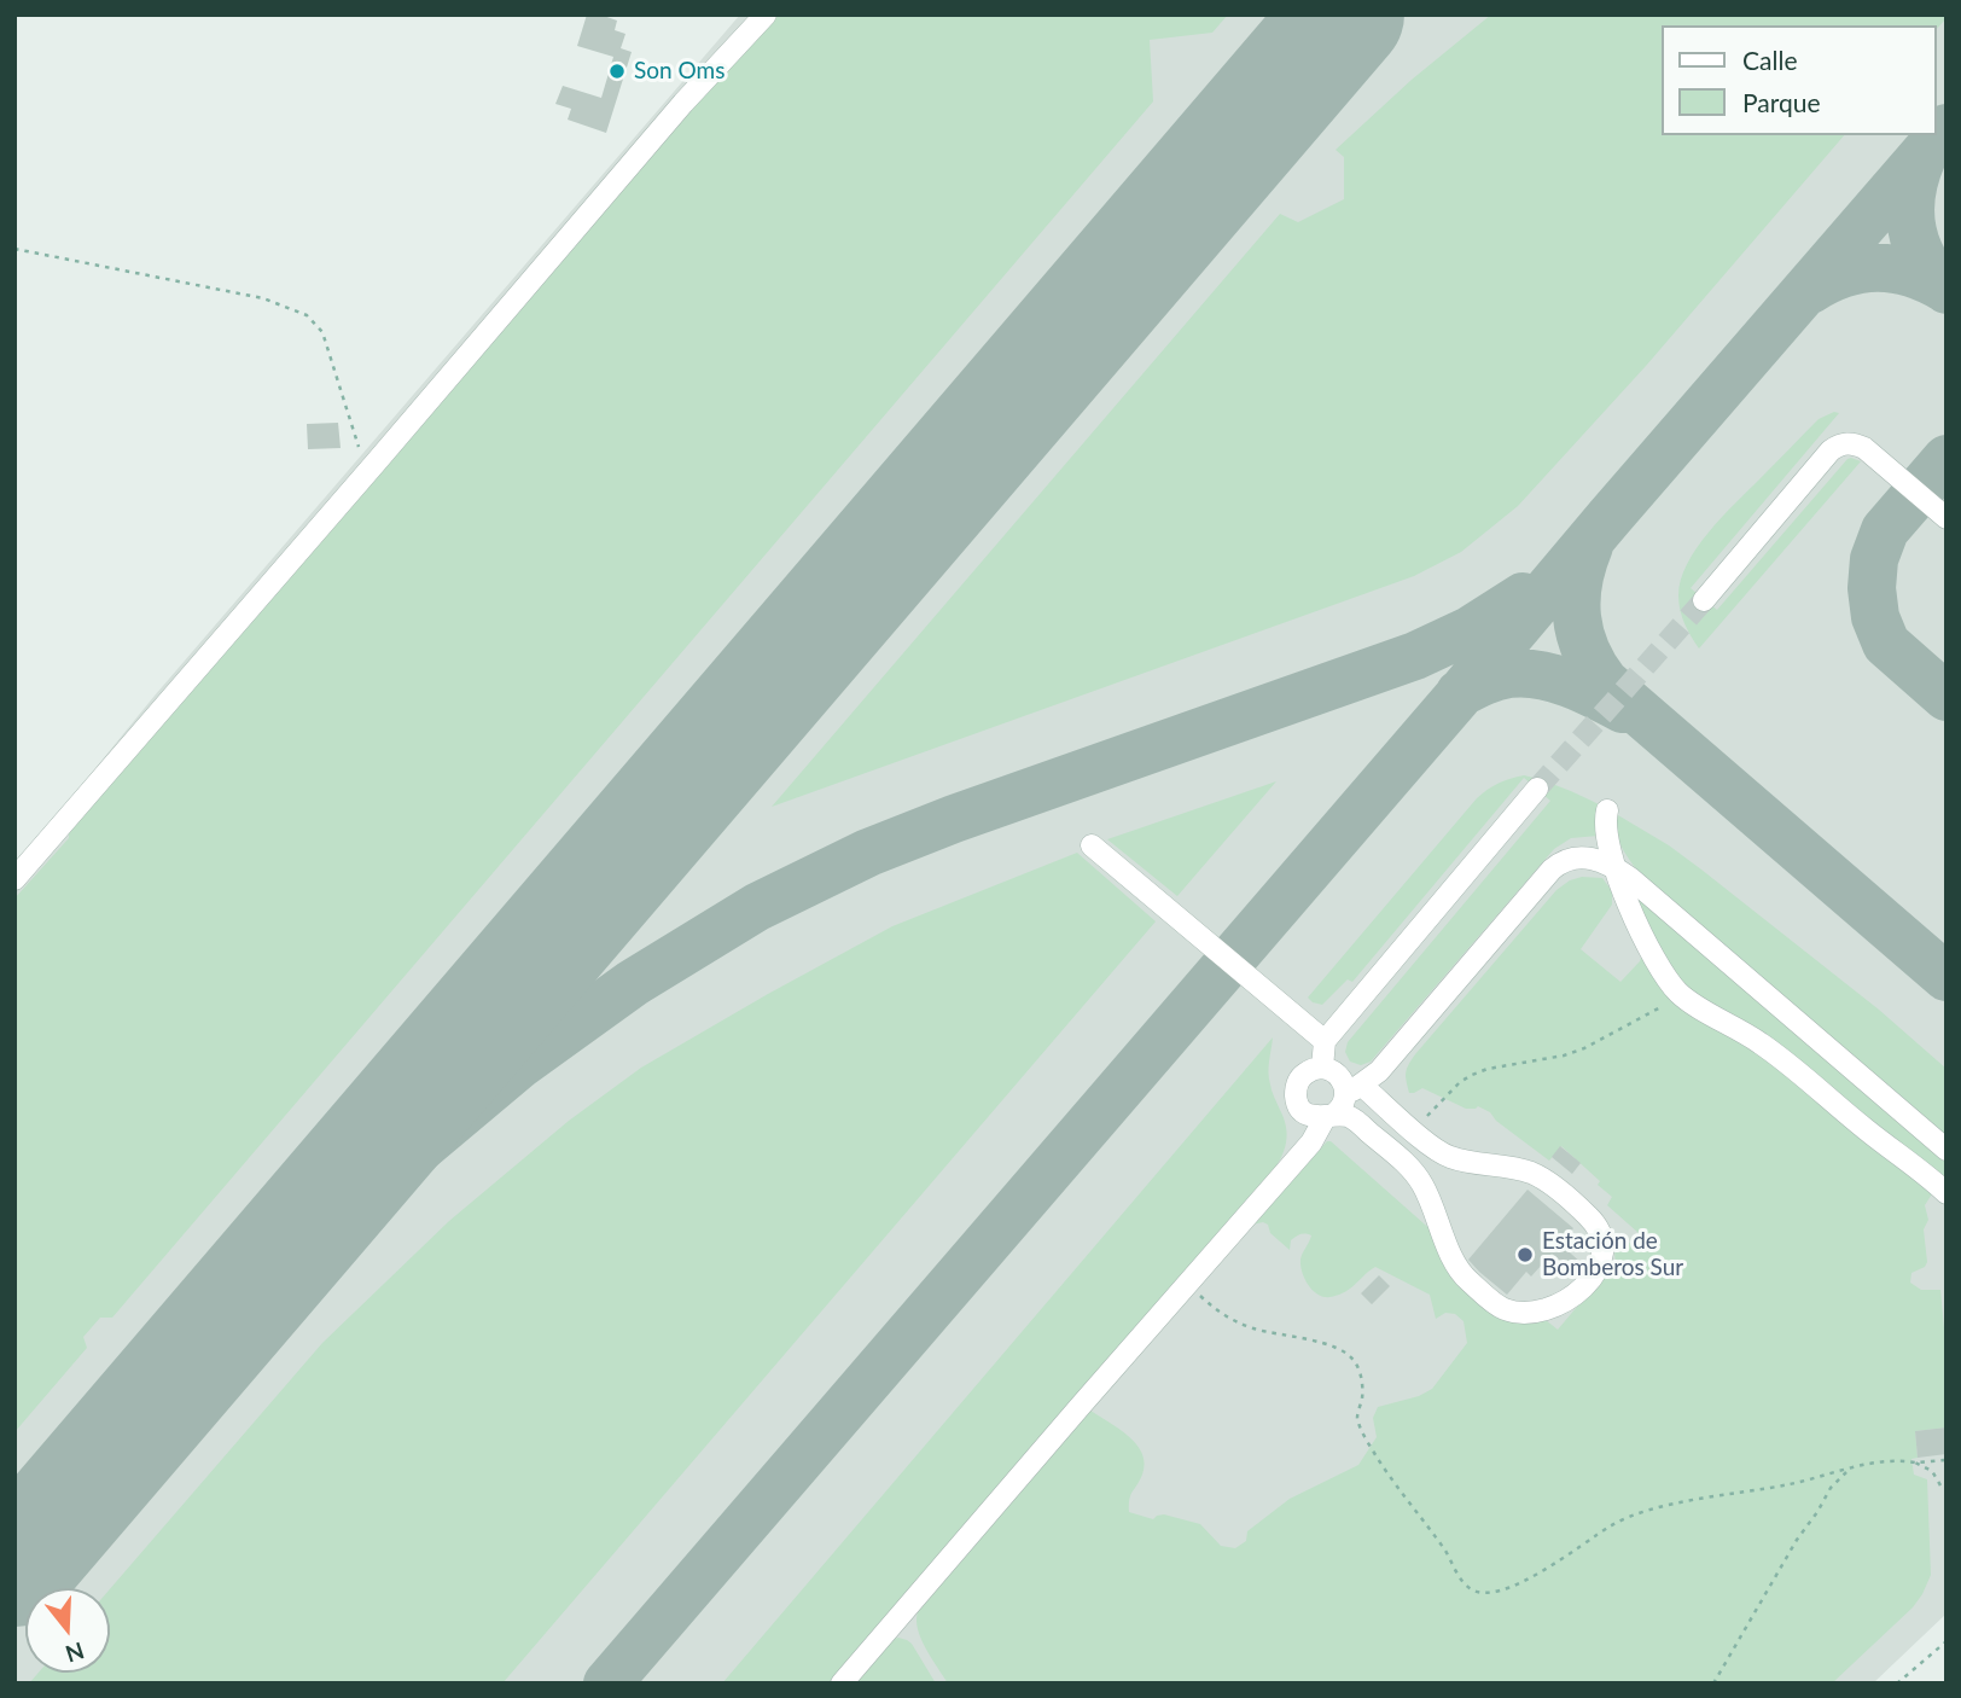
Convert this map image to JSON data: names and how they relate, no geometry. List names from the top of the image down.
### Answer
{
  "places": ["Son Oms", "Estación de Bomberos Sur"],
  "legend": ["Calle", "Parque"],
  "north": "bottom"
}
